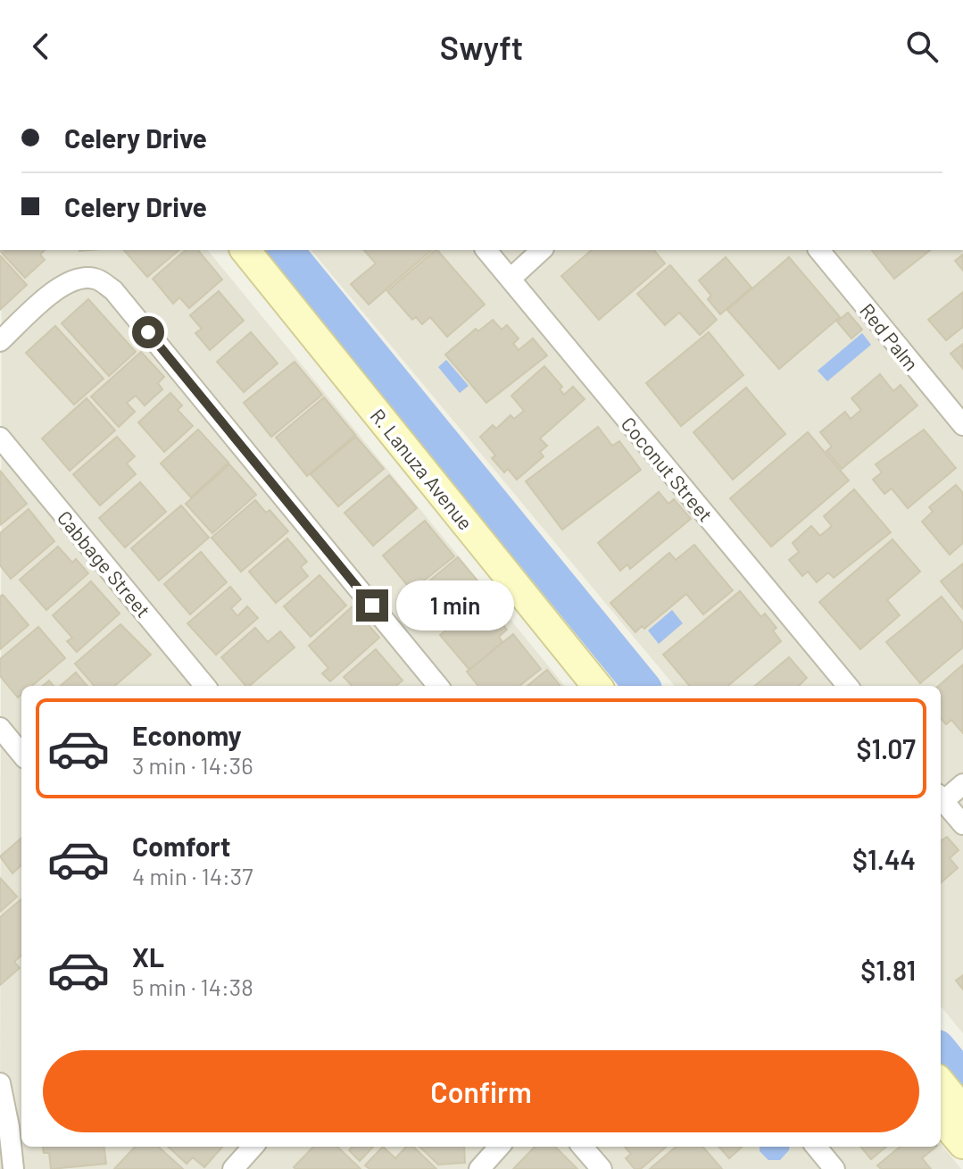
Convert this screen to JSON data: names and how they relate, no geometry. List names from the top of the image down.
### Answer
{
  "streets": {
    "main road": ["R. Lanuza Avenue"],
    "street": ["Red Palm", "Coconut Street", "Cabbage Street"]
  },
  "page": {
    "header": "Swyft",
    "banner": ["Celery Drive", "Celery Drive"],
    "bubble": "1 min",
    "list": [
      {
        "name": "Economy",
        "note": "3 min · 14:36",
        "value": "$1.07"
      },
      {
        "name": "Comfort",
        "note": "4 min · 14:37",
        "value": "$1.44"
      },
      {
        "name": "XL",
        "note": "5 min · 14:38",
        "value": "$1.81"
      }
    ],
    "buttons": "Confirm"
  }
}
